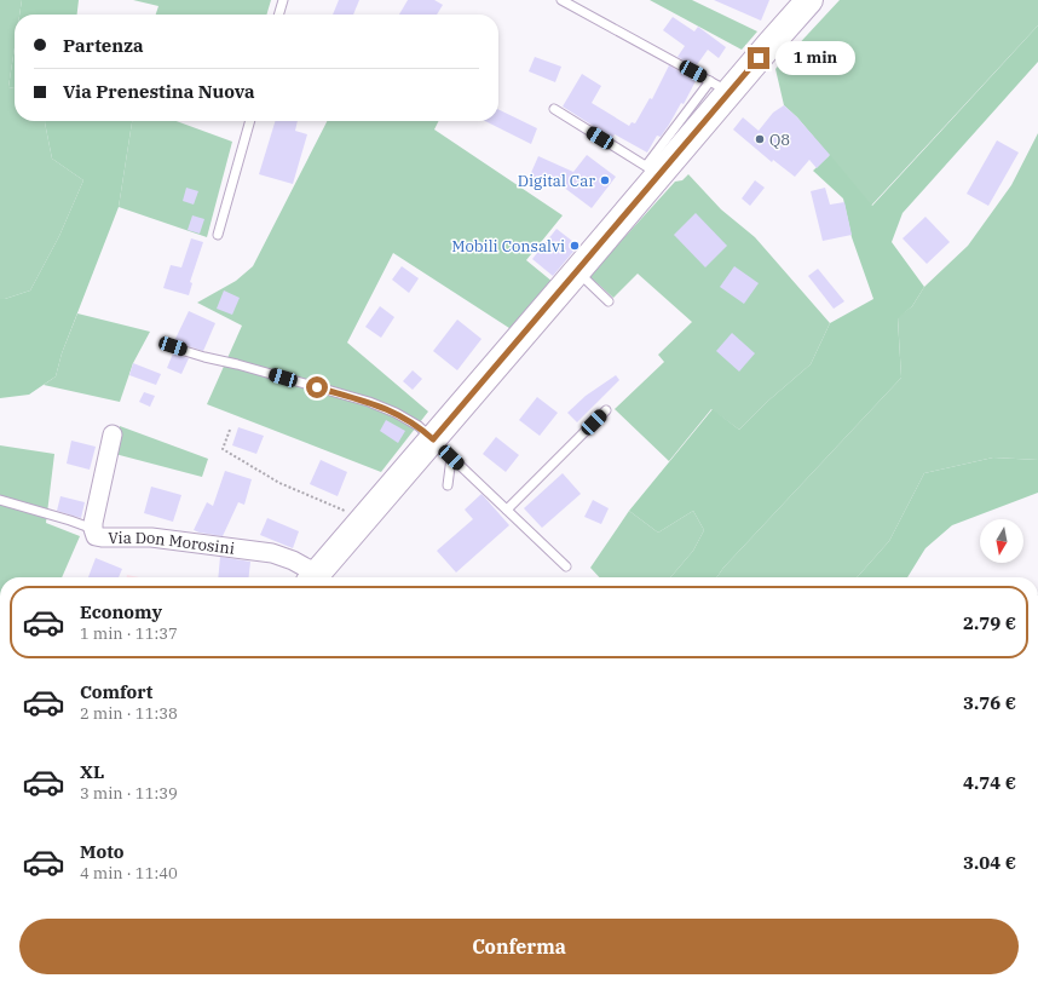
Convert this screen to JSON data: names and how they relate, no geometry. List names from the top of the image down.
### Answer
{
  "streets": {
    "street": ["Via Don Morosini"]
  },
  "places": ["Q8", "Digital Car", "Mobili Consalvi"],
  "north": "bottom",
  "page": {
    "banner": ["Partenza", "Via Prenestina Nuova"],
    "bubble": "1 min",
    "list": [
      {
        "name": "Economy",
        "note": "1 min · 11:37",
        "value": "2.79 €"
      },
      {
        "name": "Comfort",
        "note": "2 min · 11:38",
        "value": "3.76 €"
      },
      {
        "name": "XL",
        "note": "3 min · 11:39",
        "value": "4.74 €"
      },
      {
        "name": "Moto",
        "note": "4 min · 11:40",
        "value": "3.04 €"
      }
    ],
    "buttons": "Conferma"
  }
}
